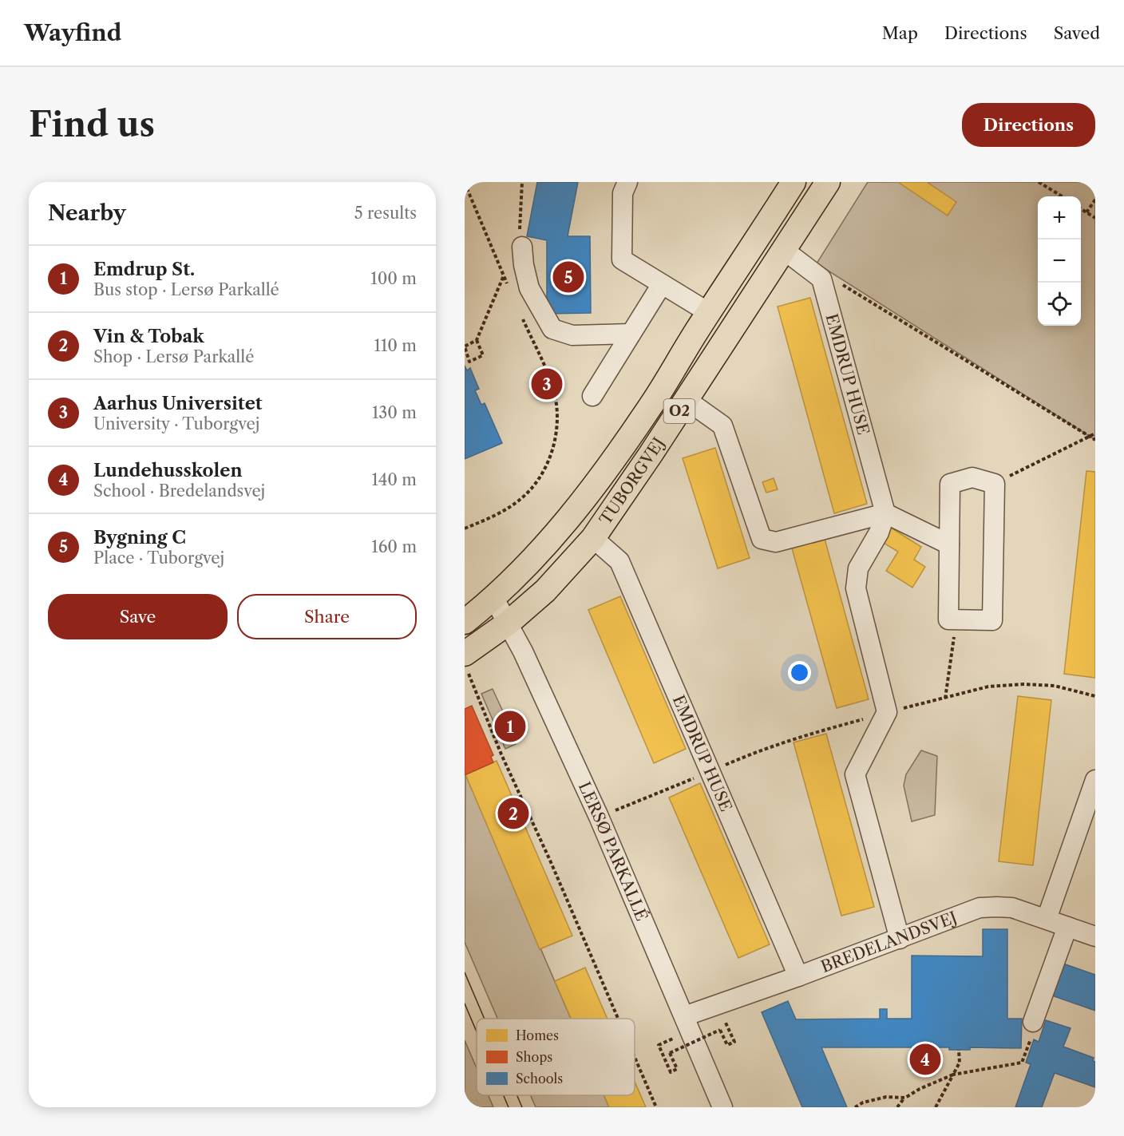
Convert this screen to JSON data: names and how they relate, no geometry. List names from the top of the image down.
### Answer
{
  "streets": {
    "main road": ["O2", "TUBORGVEJ"],
    "street": ["EMDRUP HUSE", "LERSØ PARKALLÉ", "BREDELANDSVEJ"]
  },
  "crossings": [
    ["EMDRUP HUSE", "TUBORGVEJ"],
    ["EMDRUP HUSE", "BREDELANDSVEJ"],
    ["TUBORGVEJ", "LERSØ PARKALLÉ"],
    ["LERSØ PARKALLÉ", "BREDELANDSVEJ"]
  ],
  "legend": ["Homes", "Shops", "Schools"],
  "page": {
    "header": "Wayfind",
    "nav": ["Map", "Directions", "Saved"],
    "buttons": [
      "Directions",
      ["Save", "Share"]
    ],
    "title": "Find us",
    "heading": ["Nearby", "5 results"],
    "map_buttons": ["+", "−"],
    "list": [
      {
        "mark": "1",
        "name": "Emdrup St.",
        "note": "Bus stop · Lersø Parkallé",
        "value": "100 m"
      },
      {
        "mark": "2",
        "name": "Vin & Tobak",
        "note": "Shop · Lersø Parkallé",
        "value": "110 m"
      },
      {
        "mark": "3",
        "name": "Aarhus Universitet",
        "note": "University · Tuborgvej",
        "value": "130 m"
      },
      {
        "mark": "4",
        "name": "Lundehusskolen",
        "note": "School · Bredelandsvej",
        "value": "140 m"
      },
      {
        "mark": "5",
        "name": "Bygning C",
        "note": "Place · Tuborgvej",
        "value": "160 m"
      }
    ],
    "pins": [
      "5",
      "3",
      "1",
      "2",
      "4"
    ]
  }
}
